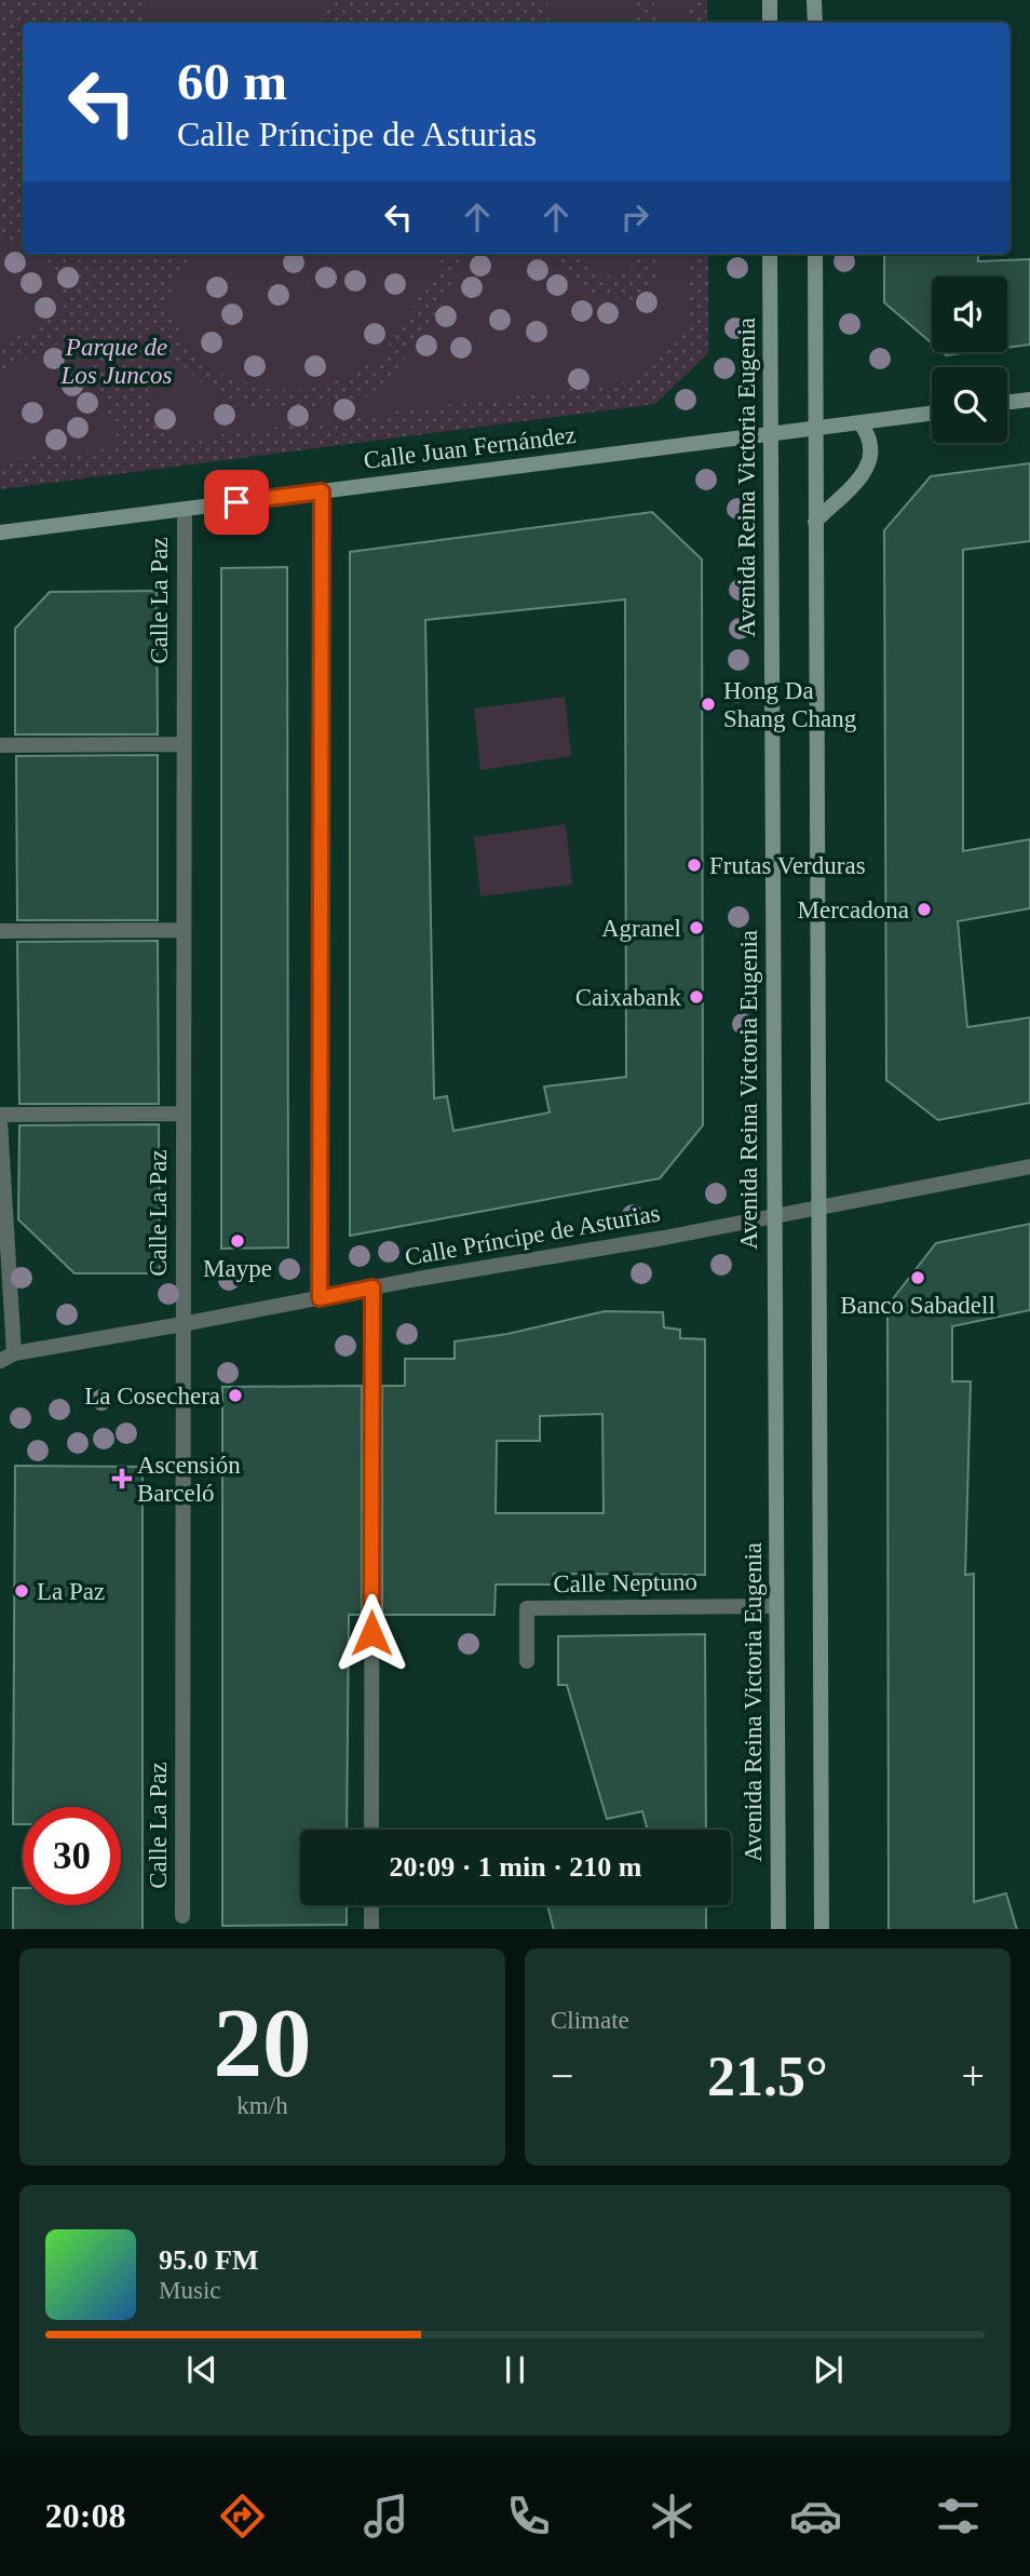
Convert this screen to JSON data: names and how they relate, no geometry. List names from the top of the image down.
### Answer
{
  "streets": {
    "main road": ["Calle Juan Fernández", "Avenida Reina Victoria Eugenia"],
    "street": ["Calle La Paz", "Calle Príncipe de Asturias", "Calle Neptuno"]
  },
  "crossings": [
    ["Calle Juan Fernández", "Avenida Reina Victoria Eugenia"],
    ["Calle Juan Fernández", "Calle La Paz"],
    ["Avenida Reina Victoria Eugenia", "Calle Príncipe de Asturias"],
    ["Avenida Reina Victoria Eugenia", "Calle Neptuno"],
    ["Calle La Paz", "Calle Príncipe de Asturias"]
  ],
  "parks": ["Parque de Los Juncos"],
  "places": {
    "other": [
      "Hong Da Shang Chang",
      "Frutas Verduras",
      "Mercadona",
      "Agranel",
      "Caixabank",
      "Maype",
      "Banco Sabadell",
      "La Cosechera",
      "La Paz"
    ],
    "health": ["Ascensión Barceló"]
  },
  "page": {
    "turn": ["60 m", "Calle Príncipe de Asturias"],
    "limit": "30",
    "trip": "20:09 · 1 min · 210 m",
    "tile": [
      ["20", "km/h"],
      "Climate"
    ],
    "heat": ["−", "21.5°", "+"],
    "song": ["95.0 FM", "Music"],
    "tabs": "20:08"
  }
}
